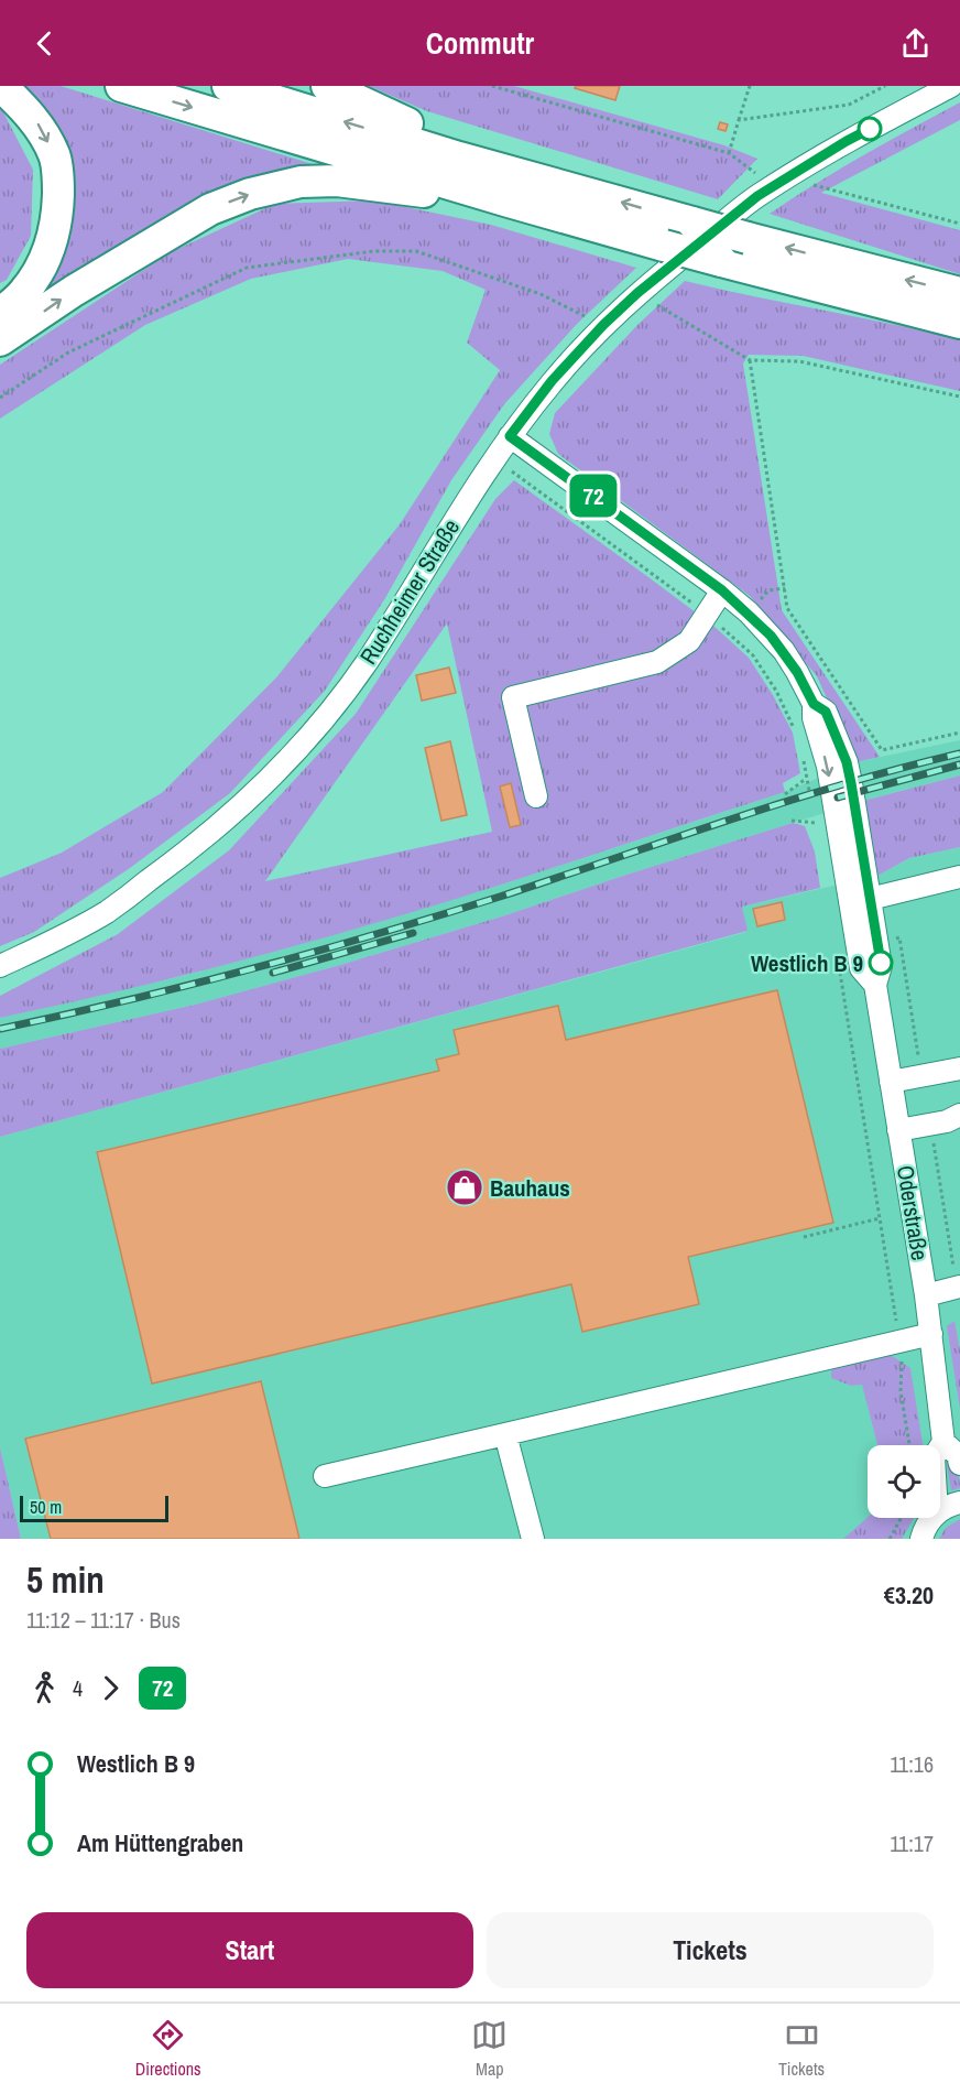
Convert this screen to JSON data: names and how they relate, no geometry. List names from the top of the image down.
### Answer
{
  "streets": {
    "street": ["Ruchheimer Straße", "Oderstraße"]
  },
  "crossings": [
    ["Ruchheimer Straße", "Oderstraße"]
  ],
  "places": {
    "other": ["Westlich B 9"],
    "shop": ["Bauhaus"]
  },
  "lines": ["bus line 72"],
  "scale_bar": "50 m",
  "page": {
    "header": "Commutr",
    "on_map": "72",
    "scale": "50 m",
    "heading": ["5 min", "11:12 – 11:17 · Bus", "€3.20"],
    "legs": ["4", "72"],
    "list": [
      {
        "name": "Westlich B 9",
        "value": "11:16"
      },
      {
        "name": "Am Hüttengraben",
        "value": "11:17"
      }
    ],
    "buttons": ["Start", "Tickets"],
    "tabs": ["Directions", "Map", "Tickets"]
  }
}
